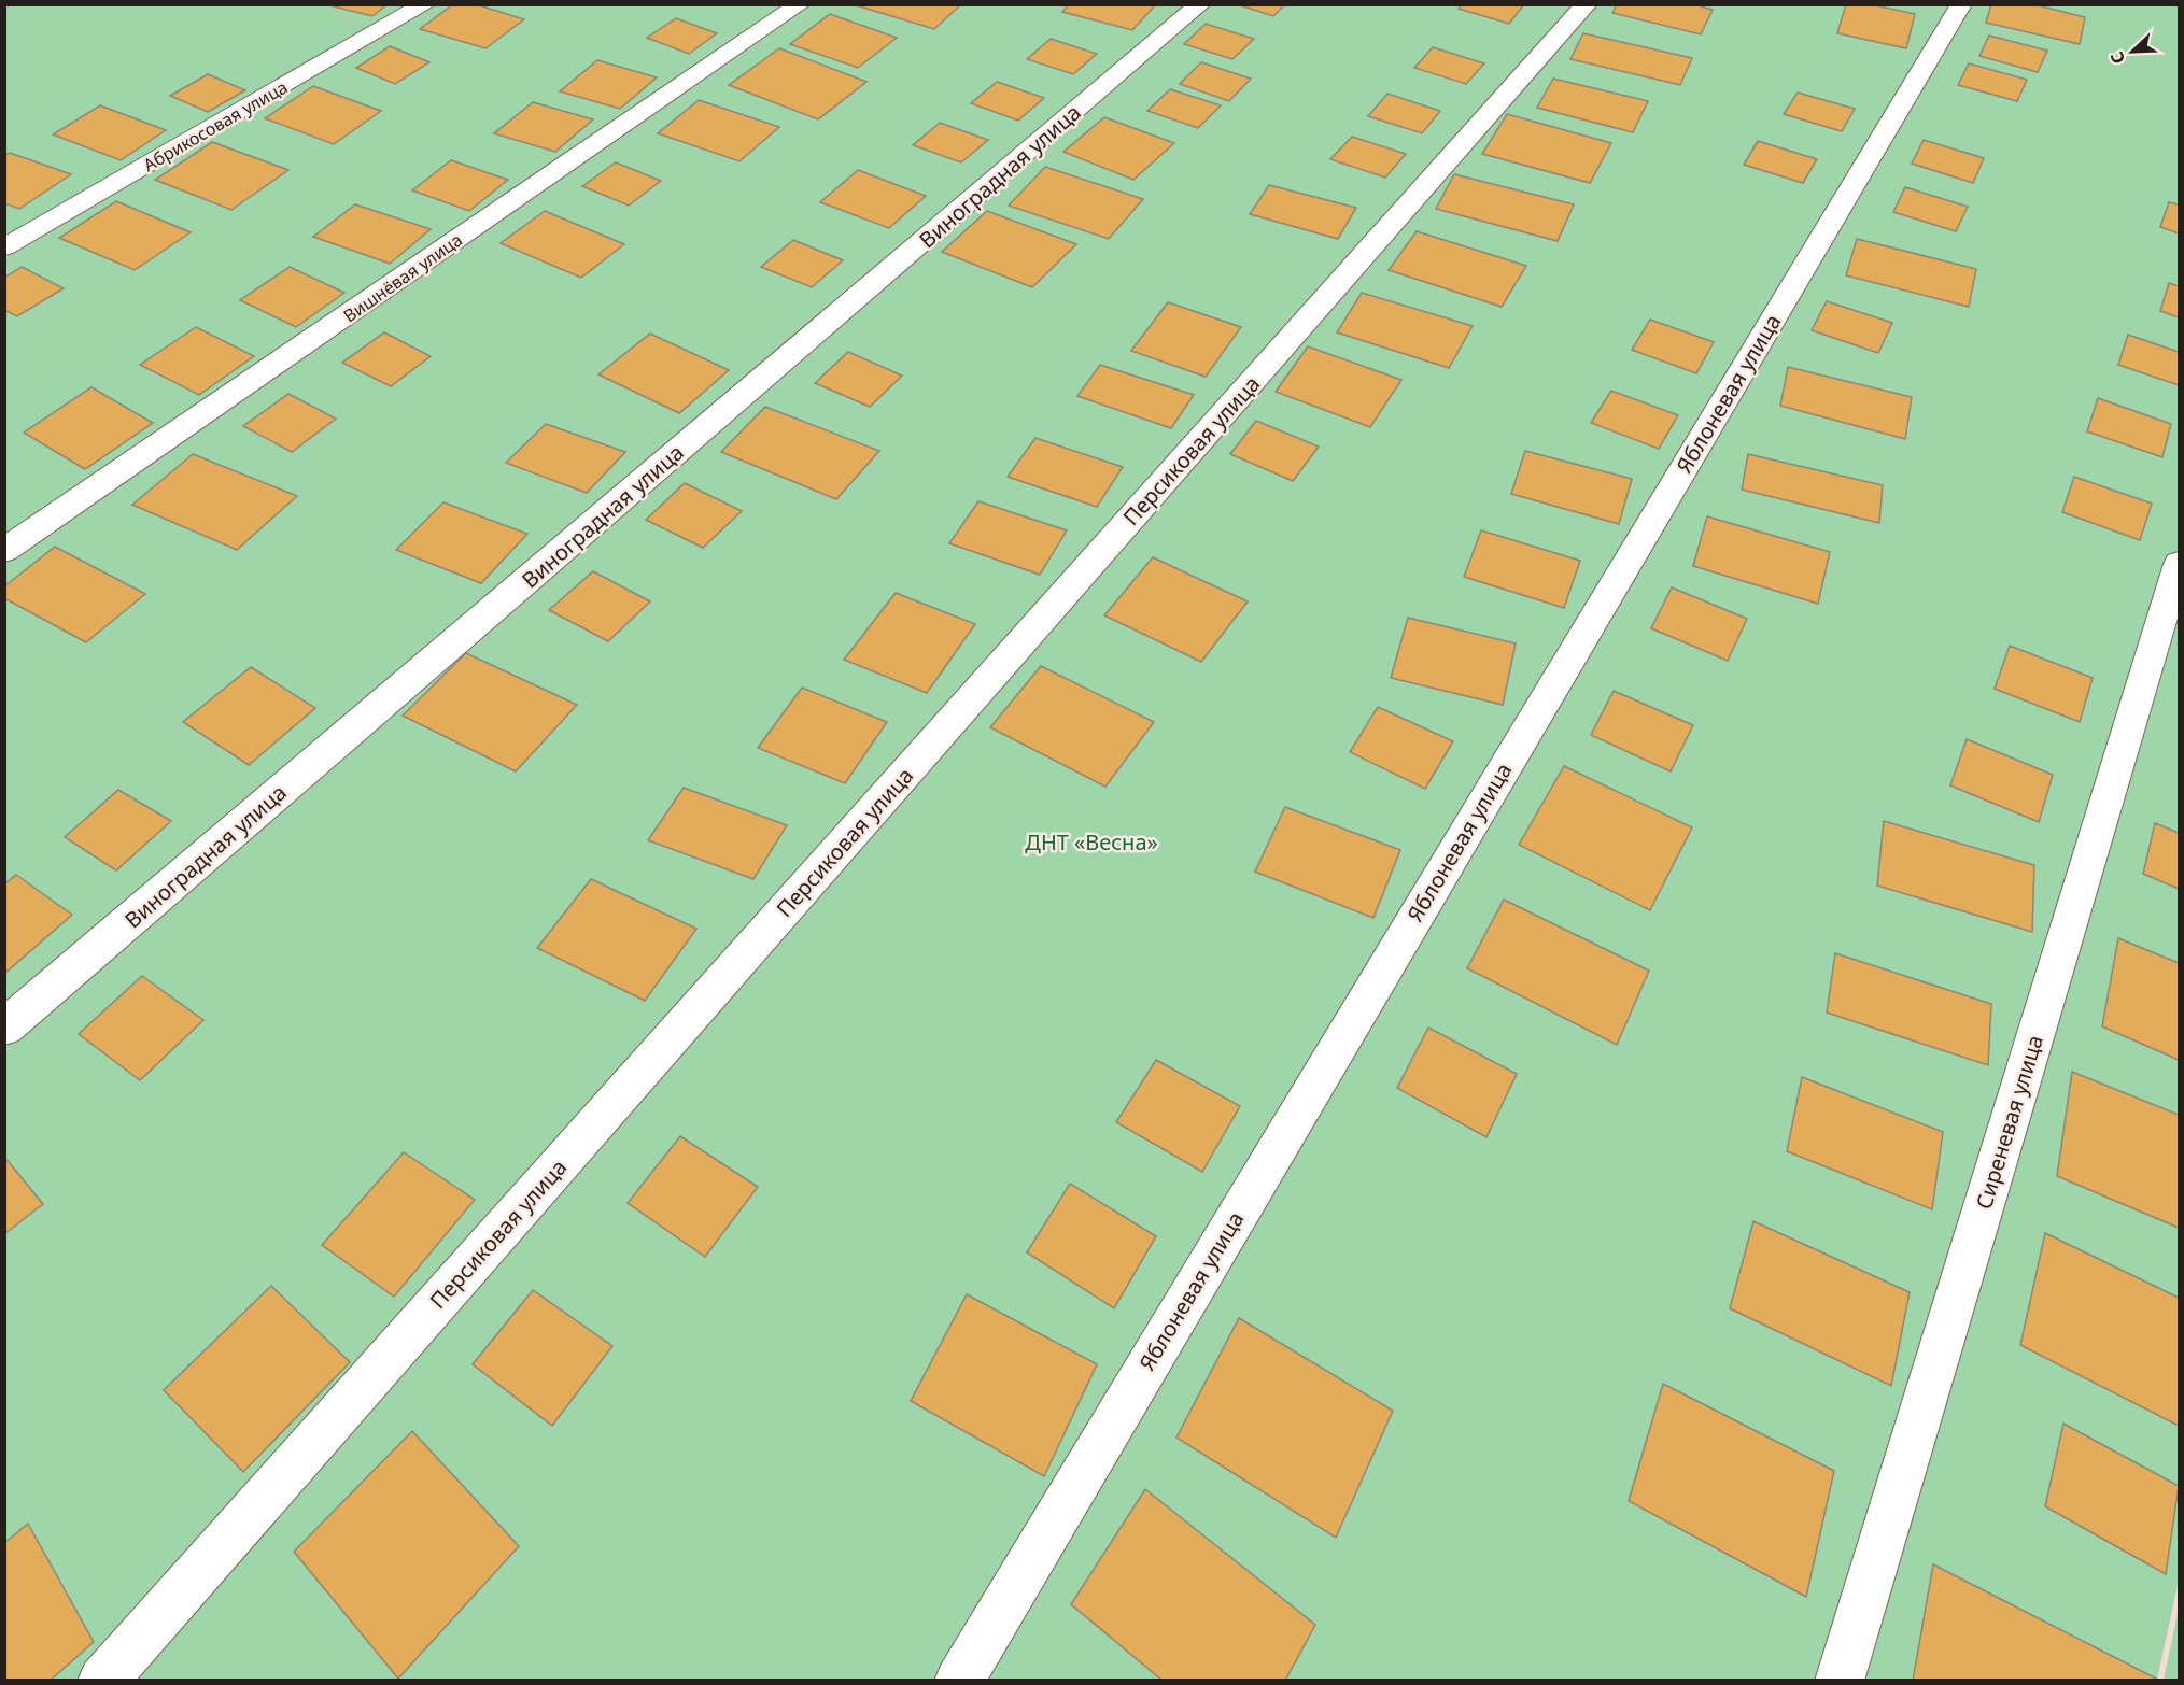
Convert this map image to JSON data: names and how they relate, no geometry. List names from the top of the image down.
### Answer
{
  "streets": {
    "lane": [
      "Абрикосовая улица",
      "Виноградная улица",
      "Вишнёвая улица",
      "Яблоневая улица",
      "Персиковая улица",
      "Сиреневая улица"
    ]
  },
  "parks": ["ДНТ «Весна»"],
  "north": "bottom left"
}
